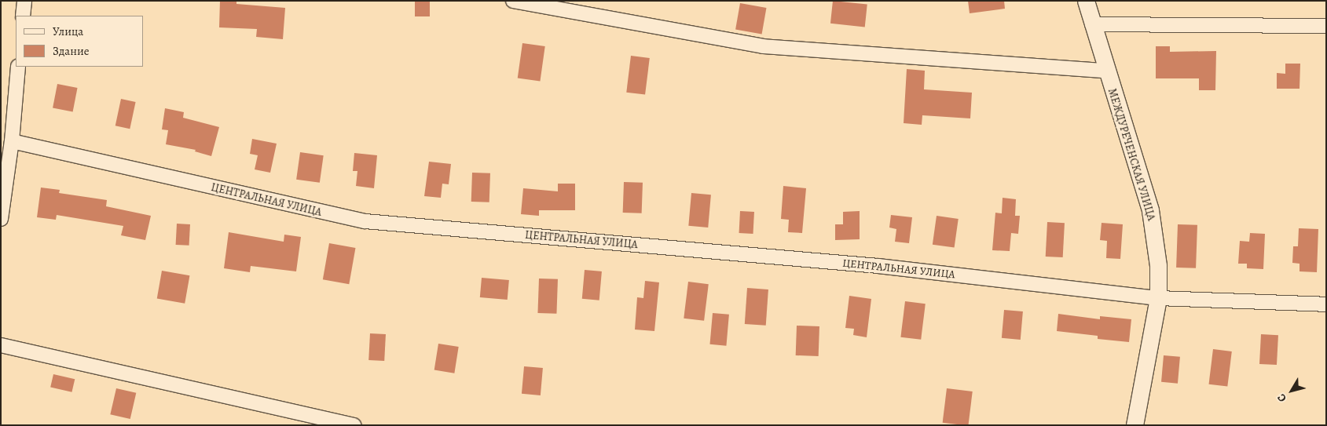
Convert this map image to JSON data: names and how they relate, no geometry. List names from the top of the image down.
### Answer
{
  "streets": {
    "street": ["МЕЖДУРЕЧЕНСКАЯ УЛИЦА", "ЦЕНТРАЛЬНАЯ УЛИЦА"]
  },
  "crossings": [
    ["МЕЖДУРЕЧЕНСКАЯ УЛИЦА", "ЦЕНТРАЛЬНАЯ УЛИЦА"]
  ],
  "legend": ["Улица", "Здание"],
  "north": "bottom left"
}
